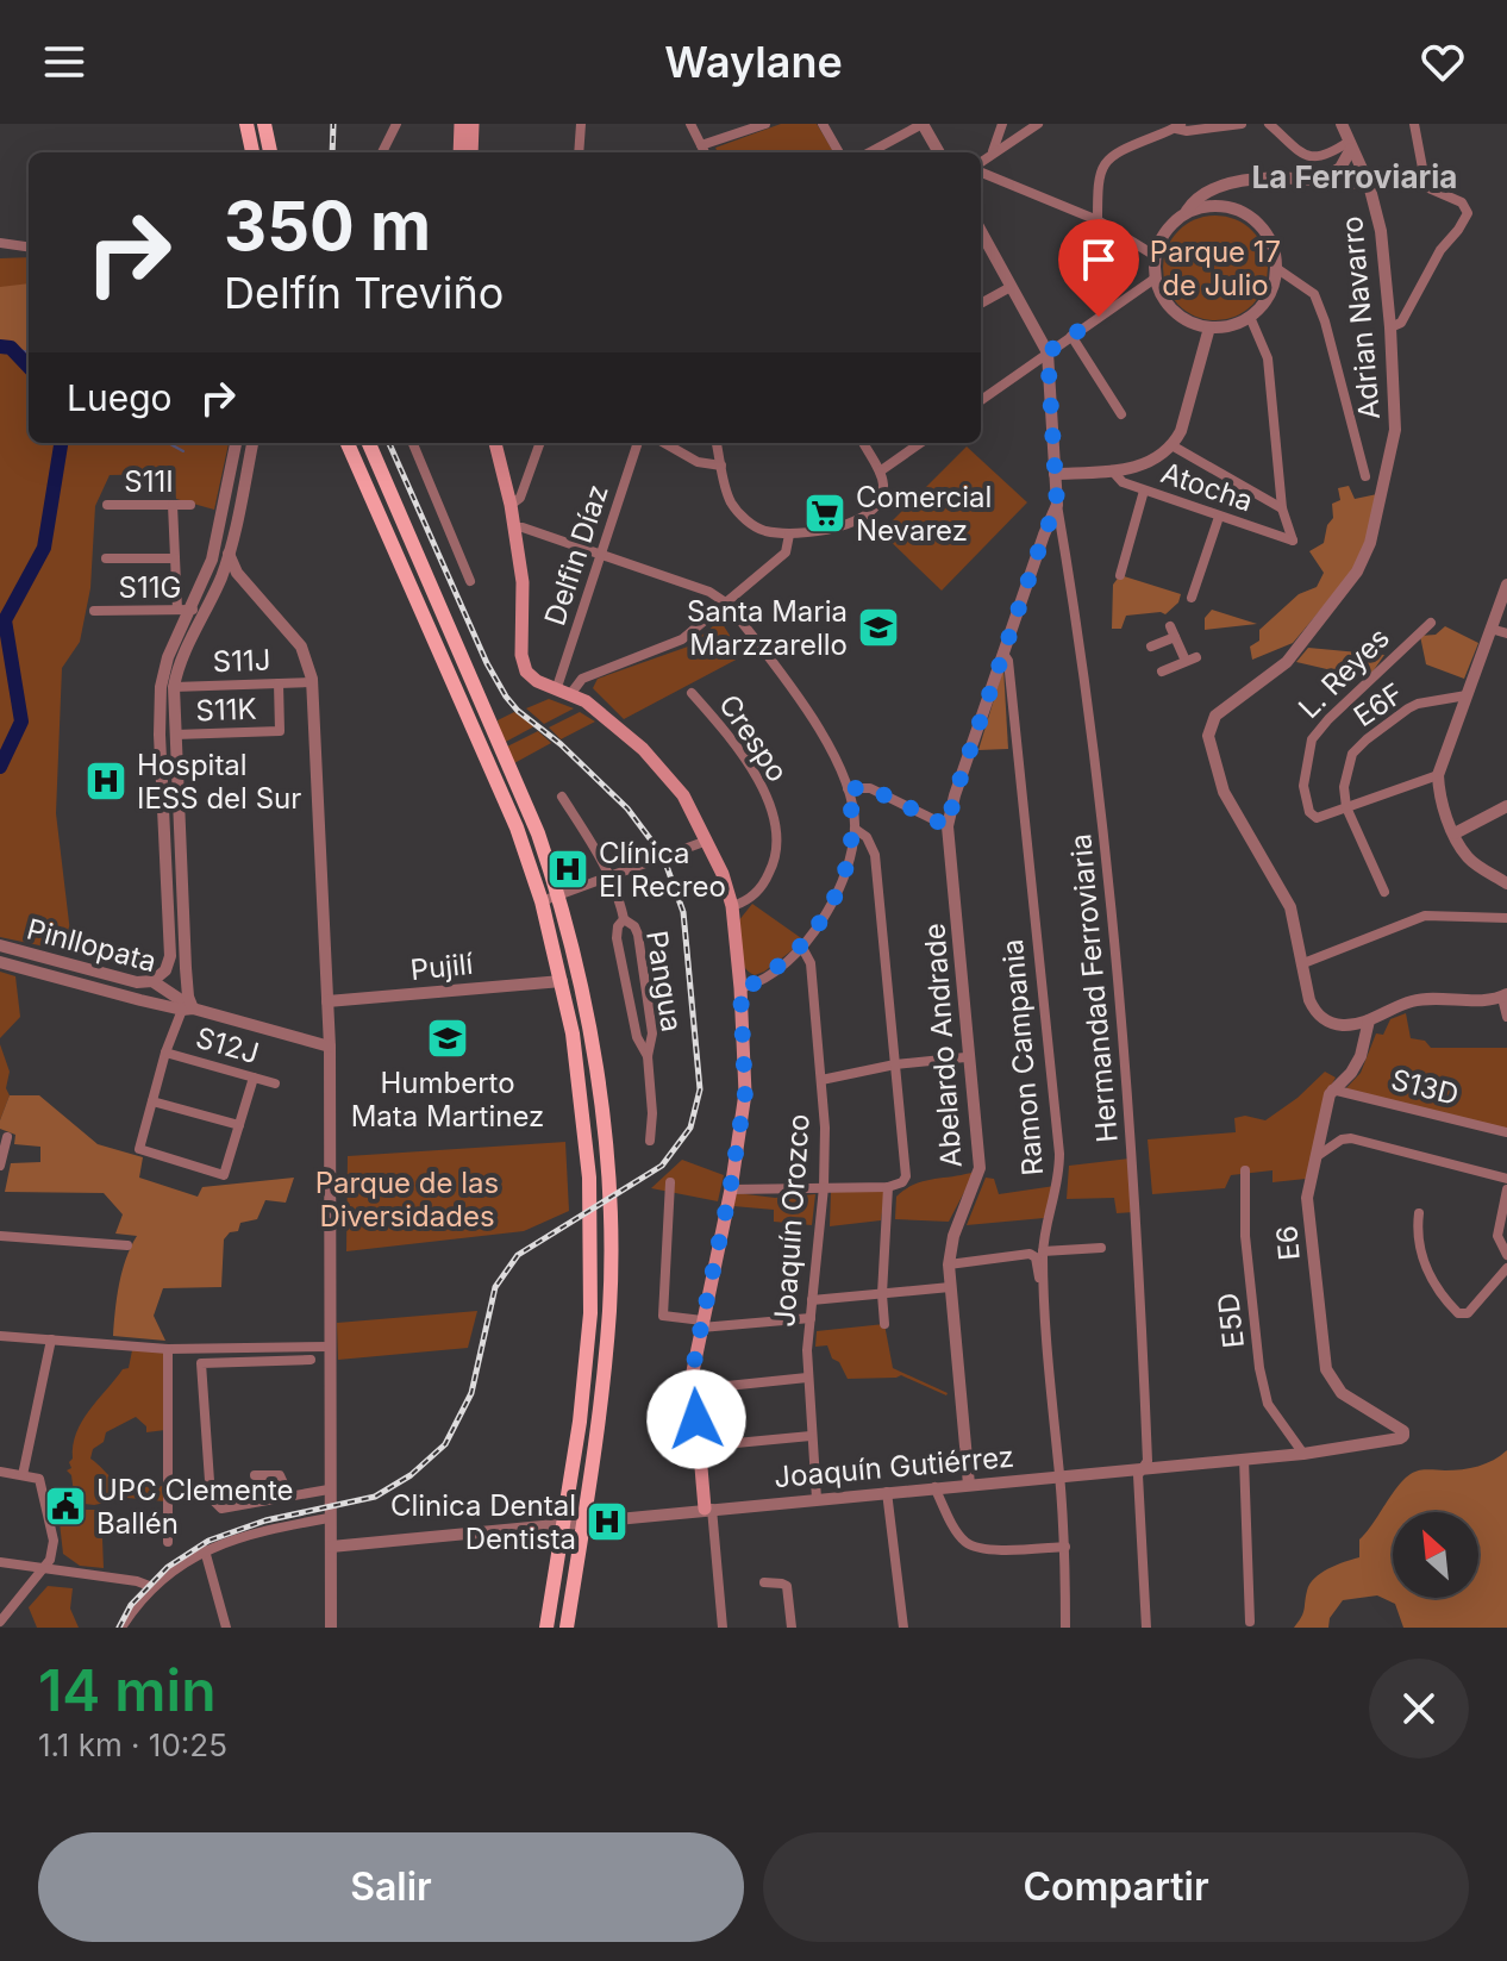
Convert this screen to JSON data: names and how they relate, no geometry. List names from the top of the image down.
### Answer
{
  "streets": {
    "street": [
      "Adrian Navarro",
      "S11I",
      "Atocha",
      "Delfin Díaz",
      "S11G",
      "S11J",
      "L. Reyes",
      "E6F",
      "S11K",
      "Crespo",
      "Pinllopata",
      "Pujilí",
      "Pangua",
      "Hermandad Ferroviaria",
      "S12J",
      "Abelardo Andrade",
      "Ramon Campania",
      "S13D",
      "Joaquín Orozco",
      "E6",
      "E5D",
      "Joaquín Gutiérrez"
    ]
  },
  "crossings": [
    ["Adrian Navarro", "E6"],
    ["S11J", "S11K"],
    ["L. Reyes", "E6F"],
    ["Hermandad Ferroviaria", "Abelardo Andrade"],
    ["Hermandad Ferroviaria", "Ramon Campania"],
    ["Hermandad Ferroviaria", "Joaquín Gutiérrez"],
    ["Abelardo Andrade", "Joaquín Gutiérrez"],
    ["Ramon Campania", "Joaquín Gutiérrez"],
    ["S13D", "E6"],
    ["Joaquín Orozco", "Joaquín Gutiérrez"],
    ["E6", "Joaquín Gutiérrez"],
    ["E5D", "Joaquín Gutiérrez"]
  ],
  "districts": ["La Ferroviaria"],
  "parks": ["Parque 17 de Julio", "Parque de las Diversidades"],
  "places": {
    "supermarket": ["Comercial Nevarez"],
    "school or university": ["Santa Maria Marzzarello", "Humberto Mata Martinez"],
    "hospital": ["Hospital IESS del Sur", "Clínica El Recreo", "Clinica Dental Dentista"],
    "public building": ["UPC Clemente Ballén"]
  },
  "north": "top left",
  "page": {
    "header": "Waylane",
    "turn": ["350 m", "Delfín Treviño"],
    "then": "Luego",
    "heading": ["14 min", "1.1 km · 10:25"],
    "buttons": ["Salir", "Compartir"]
  }
}
